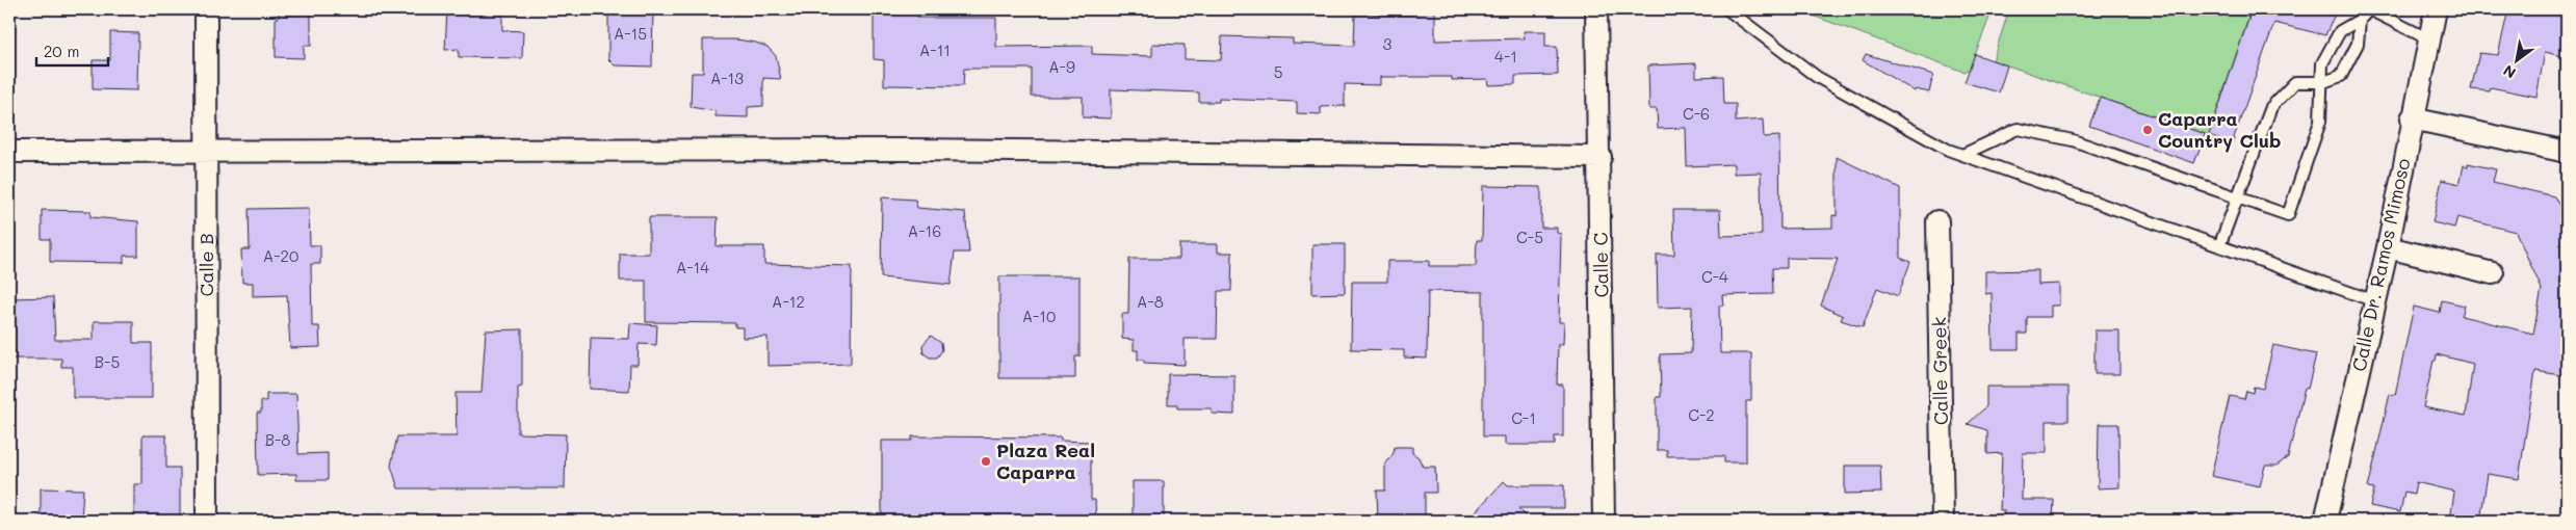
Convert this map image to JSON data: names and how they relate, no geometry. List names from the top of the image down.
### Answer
{
  "streets": {
    "street": [
      "Calle B",
      "Calle C",
      "Calle Dr. Ramos Mimoso",
      "Calle Greek"
    ]
  },
  "places": ["Caparra Country Club", "Plaza Real Caparra"],
  "house_numbers": [
    "A-15",
    "3",
    "A-11",
    "4-1",
    "A-9",
    "5",
    "A-13",
    "C-6",
    "A-16",
    "C-5",
    "A-20",
    "A-14",
    "C-4",
    "A-12",
    "A-8",
    "A-10",
    "B-5",
    "C-2",
    "C-1",
    "B-8"
  ],
  "scale_bar": "20 m",
  "north": "bottom left"
}
